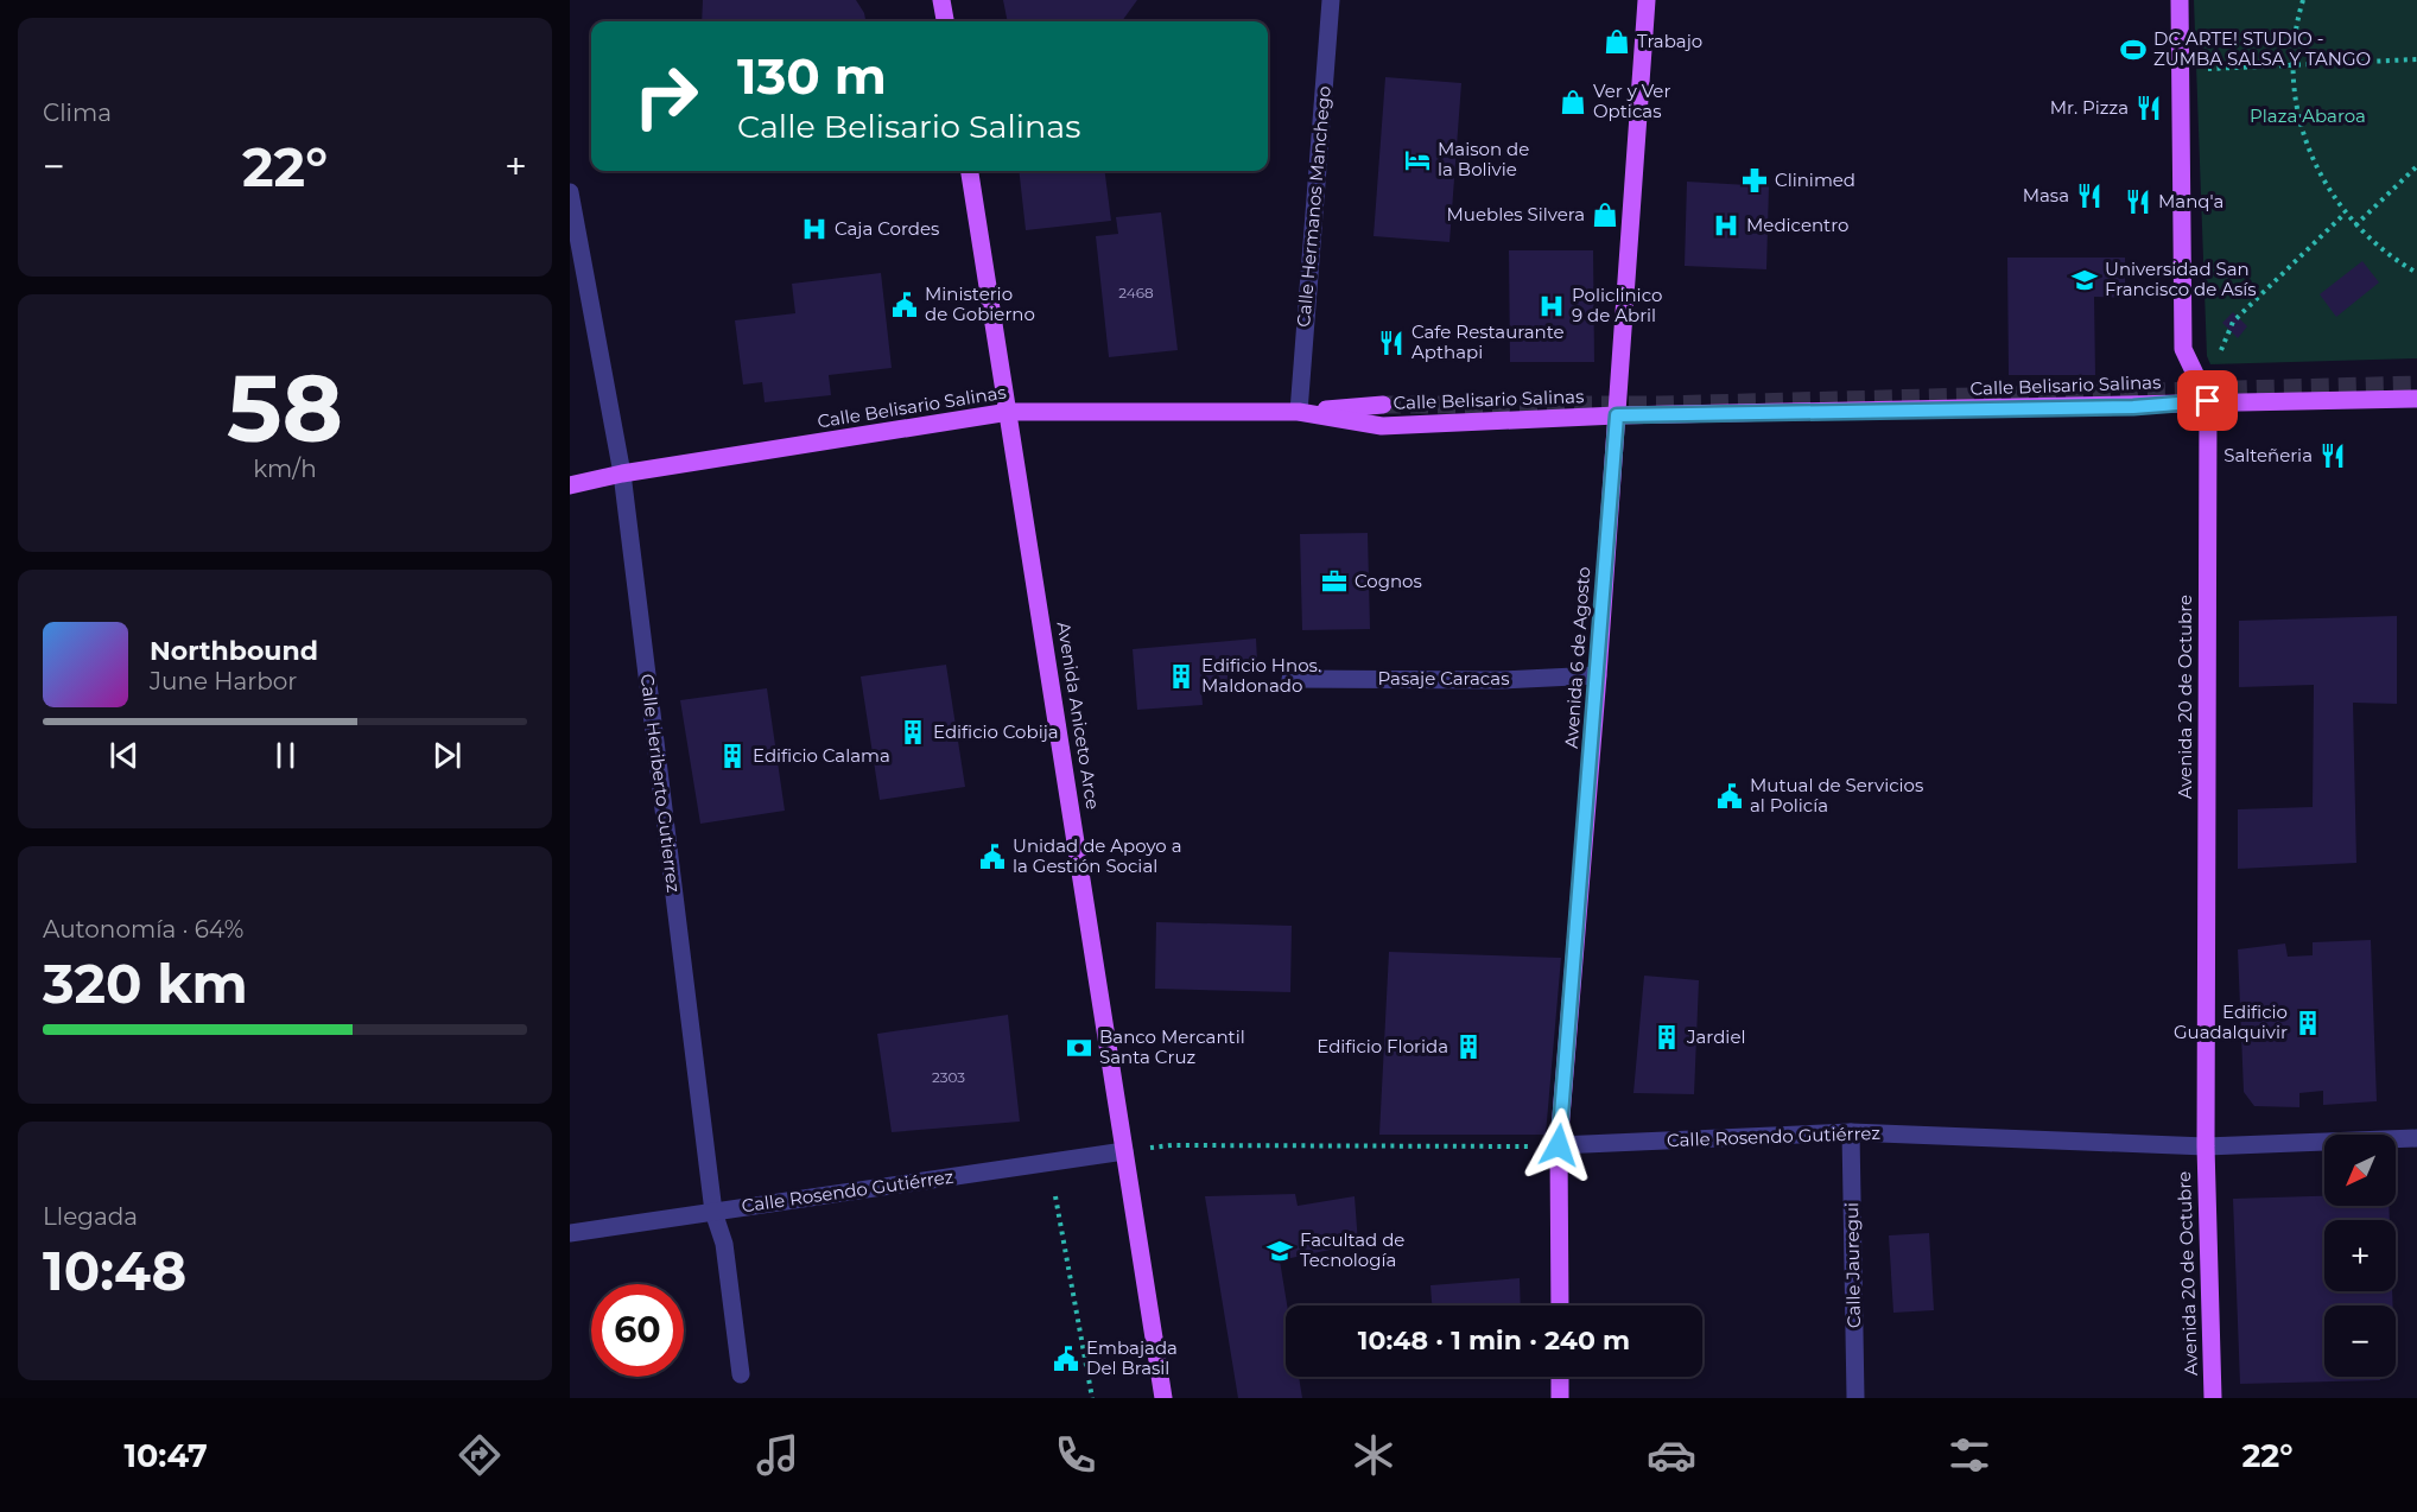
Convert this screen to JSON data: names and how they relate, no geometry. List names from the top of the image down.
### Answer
{
  "streets": {
    "main road": [
      "Calle Belisario Salinas",
      "Avenida 6 de Agosto",
      "Avenida 20 de Octubre",
      "Avenida Aniceto Arce"
    ],
    "street": [
      "Calle Hermanos Manchego",
      "Pasaje Caracas",
      "Calle Heriberto Gutierrez",
      "Calle Rosendo Gutiérrez",
      "Calle Jauregui"
    ]
  },
  "crossings": [
    ["Calle Hermanos Manchego", "Calle Belisario Salinas"],
    ["Calle Belisario Salinas", "Avenida 6 de Agosto"],
    ["Calle Belisario Salinas", "Avenida 20 de Octubre"],
    ["Calle Belisario Salinas", "Avenida Aniceto Arce"],
    ["Calle Belisario Salinas", "Calle Heriberto Gutierrez"],
    ["Avenida 6 de Agosto", "Pasaje Caracas"],
    ["Avenida 6 de Agosto", "Calle Rosendo Gutiérrez"],
    ["Avenida 20 de Octubre", "Calle Rosendo Gutiérrez"],
    ["Avenida Aniceto Arce", "Calle Rosendo Gutiérrez"],
    ["Calle Heriberto Gutierrez", "Calle Rosendo Gutiérrez"],
    ["Calle Rosendo Gutiérrez", "Calle Jauregui"]
  ],
  "parks": ["Plaza Abaroa"],
  "places": {
    "shop": ["Trabajo", "Ver y Ver Opticas", "Muebles Silvera"],
    "sports": ["DC ARTE! STUDIO - ZUMBA SALSA Y TANGO"],
    "restaurant": [
      "Mr. Pizza",
      "Masa",
      "Manq'a",
      "Cafe Restaurante Apthapi",
      "Salteñeria"
    ],
    "hotel": ["Maison de la Bolivie"],
    "pharmacy": ["Clinimed"],
    "hospital": ["Medicentro", "Caja Cordes", "Policlinico 9 de Abril"],
    "school or university": ["Universidad San Francisco de Asís", "Facultad de Tecnología"],
    "public building": [
      "Ministerio de Gobierno",
      "Mutual de Servicios al Policía",
      "Unidad de Apoyo a la Gestión Social",
      "Embajada Del Brasil"
    ],
    "office": ["Cognos"],
    "building": [
      "Edificio Hnos. Maldonado",
      "Edificio Cobija",
      "Edificio Calama",
      "Edificio Guadalquivir",
      "Jardiel",
      "Edificio Florida"
    ],
    "bank": ["Banco Mercantil Santa Cruz"]
  },
  "house_numbers": ["2468", "2303"],
  "north": "bottom left",
  "page": {
    "tile": [
      "Clima",
      ["58", "km/h"],
      ["Autonomía · 64%", "320 km"],
      ["Llegada", "10:48"]
    ],
    "turn": ["130 m", "Calle Belisario Salinas"],
    "heat": ["−", "22°", "+"],
    "song": ["Northbound", "June Harbor"],
    "map_buttons": ["+", "−"],
    "limit": "60",
    "trip": "10:48 · 1 min · 240 m",
    "tabs": ["10:47", "22°"]
  }
}
